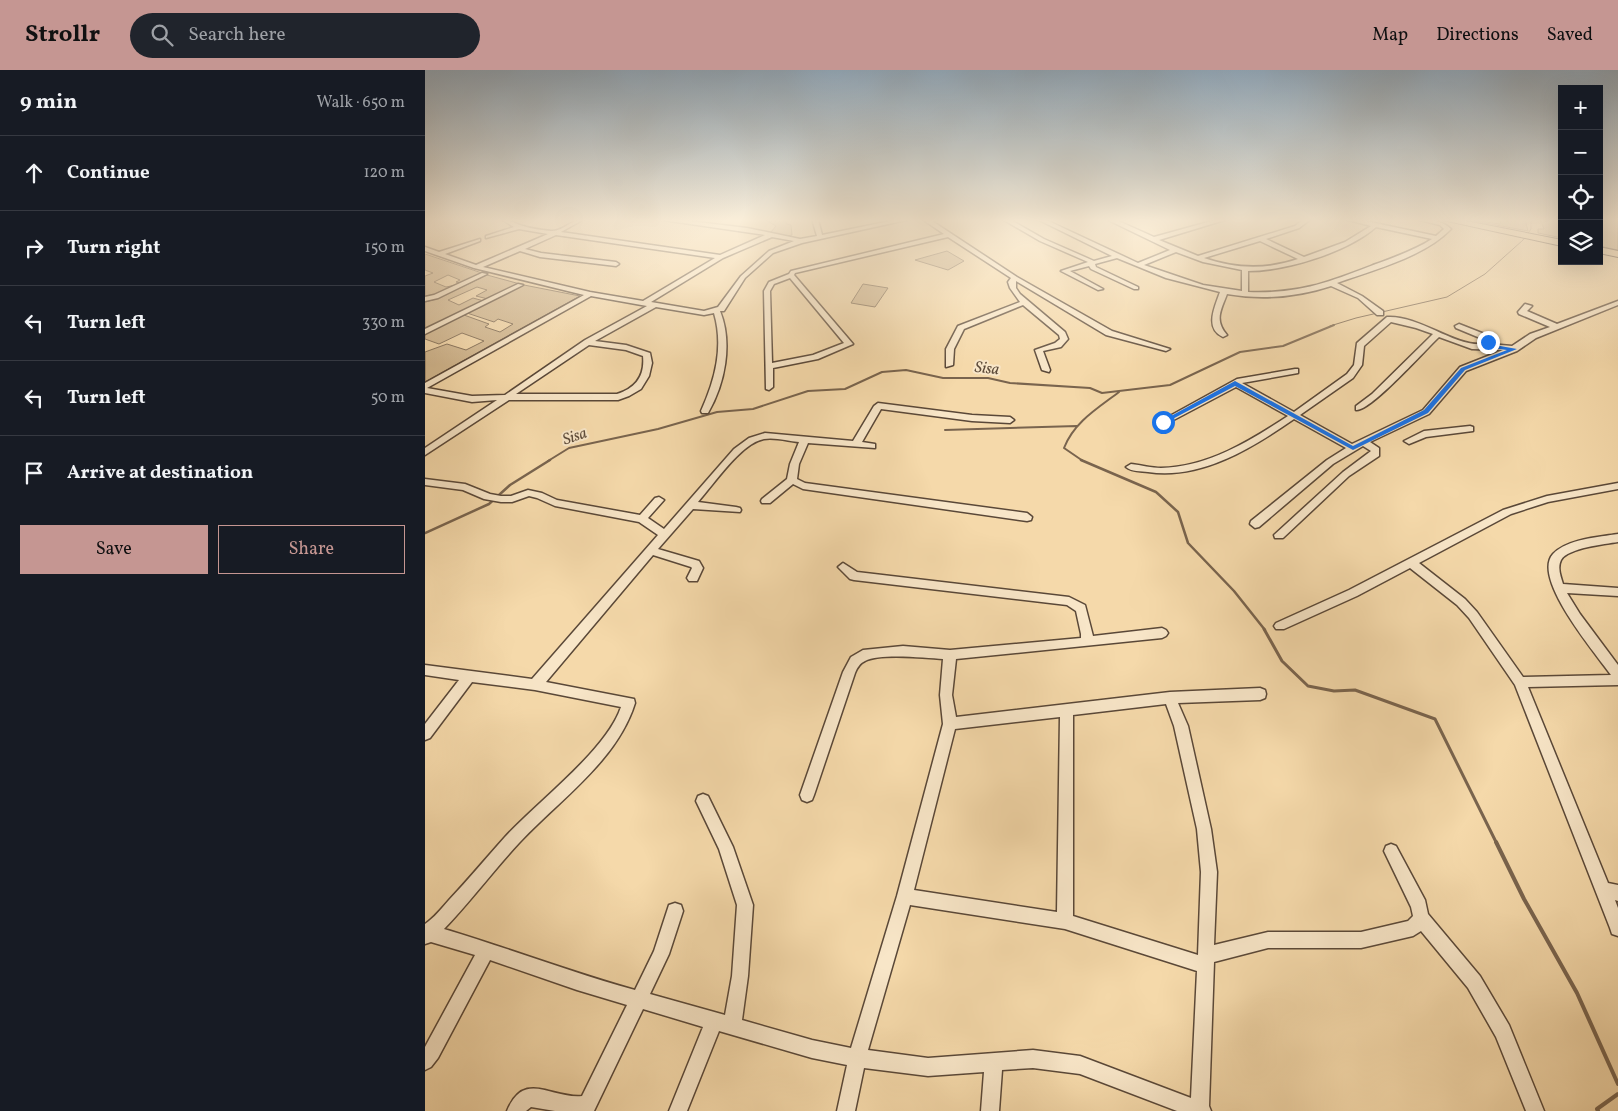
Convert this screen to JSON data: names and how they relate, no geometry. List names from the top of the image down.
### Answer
{
  "water": ["Sisa"],
  "page": {
    "header": "Strollr",
    "search": "Search here",
    "nav": ["Map", "Directions", "Saved"],
    "heading": ["9 min", "Walk · 650 m"],
    "map_buttons": ["+", "−"],
    "list": [
      ["Continue", "120 m"],
      ["Turn right", "150 m"],
      ["Turn left", "330 m"],
      ["Turn left", "50 m"],
      "Arrive at destination"
    ],
    "buttons": ["Save", "Share"]
  }
}
